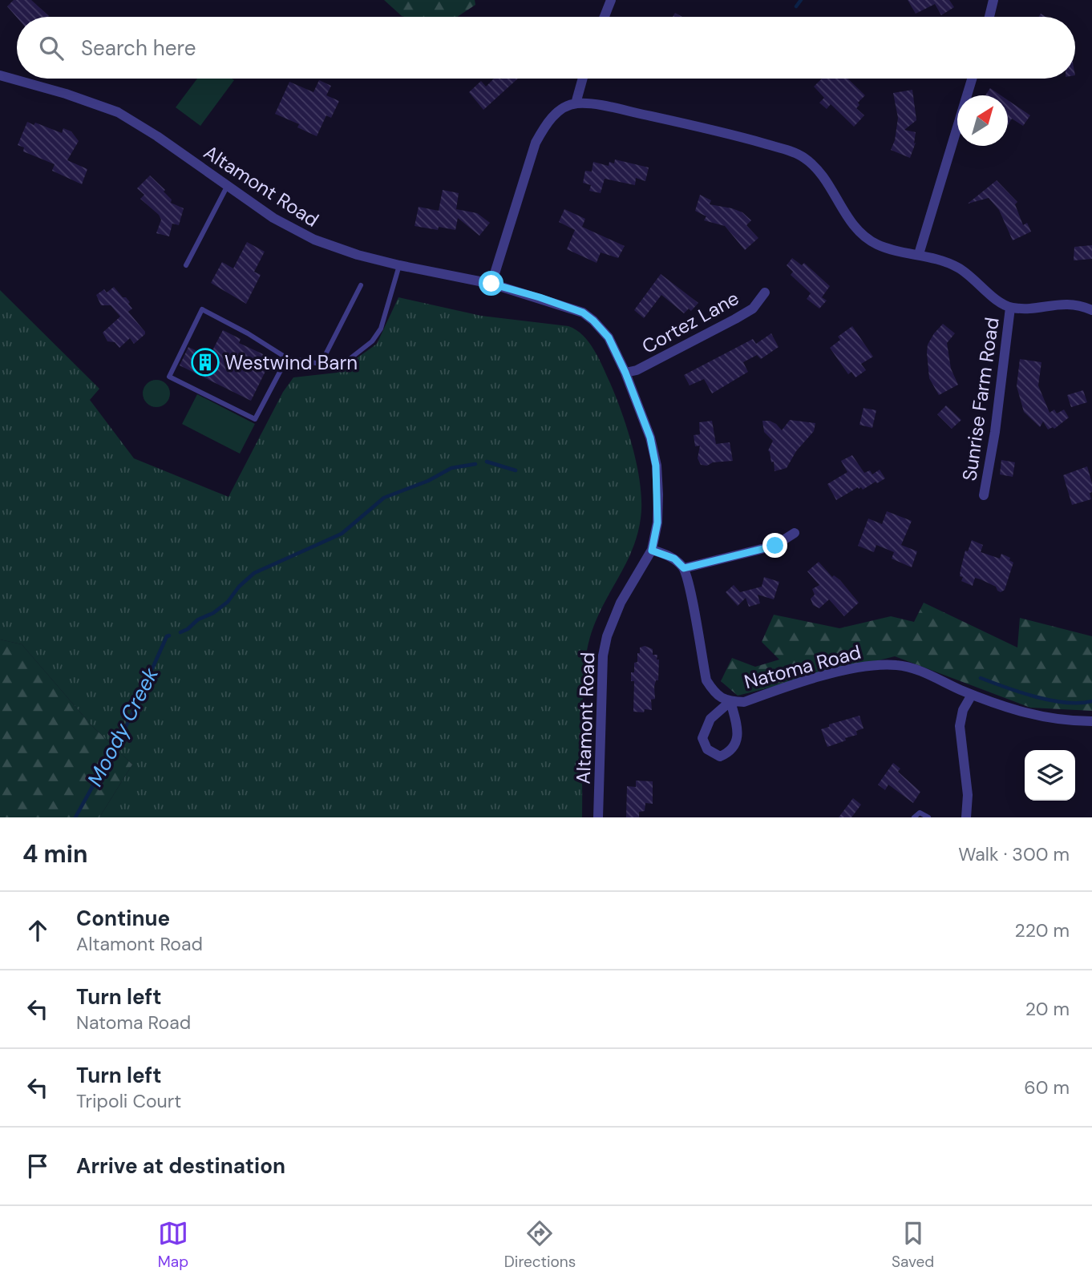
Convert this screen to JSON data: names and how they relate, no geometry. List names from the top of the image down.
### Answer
{
  "streets": {
    "street": [
      "Altamont Road",
      "Cortez Lane",
      "Sunrise Farm Road",
      "Natoma Road"
    ]
  },
  "crossings": [
    ["Altamont Road", "Cortez Lane"]
  ],
  "water": ["Moody Creek"],
  "places": {
    "building": ["Westwind Barn"]
  },
  "north": "top right",
  "page": {
    "search": "Search here",
    "heading": ["4 min", "Walk · 300 m"],
    "list": [
      ["Continue", "Altamont Road", "220 m"],
      ["Turn left", "Natoma Road", "20 m"],
      ["Turn left", "Tripoli Court", "60 m"],
      "Arrive at destination"
    ],
    "nav": ["Map", "Directions", "Saved"]
  }
}
